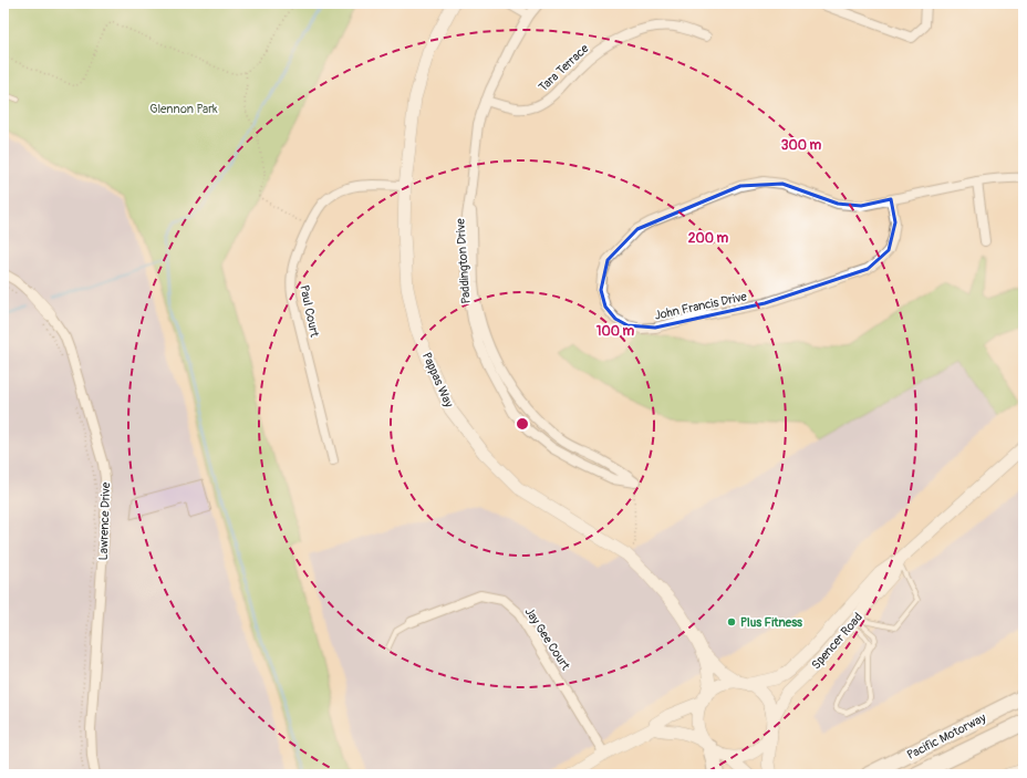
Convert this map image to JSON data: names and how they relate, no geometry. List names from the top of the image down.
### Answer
{
  "streets": {
    "highway": ["Pacific Motorway"],
    "street": [
      "Tara Terrace",
      "Paddington Drive",
      "John Francis Drive",
      "Paul Court",
      "Pappas Way",
      "Lawrence Drive",
      "Jay Gee Court",
      "Spencer Road"
    ]
  },
  "crossings": [
    ["Tara Terrace", "Paddington Drive"],
    ["Paul Court", "Pappas Way"],
    ["Pappas Way", "Spencer Road"]
  ],
  "parks": ["Glennon Park"],
  "places": ["Plus Fitness"],
  "rings": ["300 m", "200 m", "100 m"]
}
